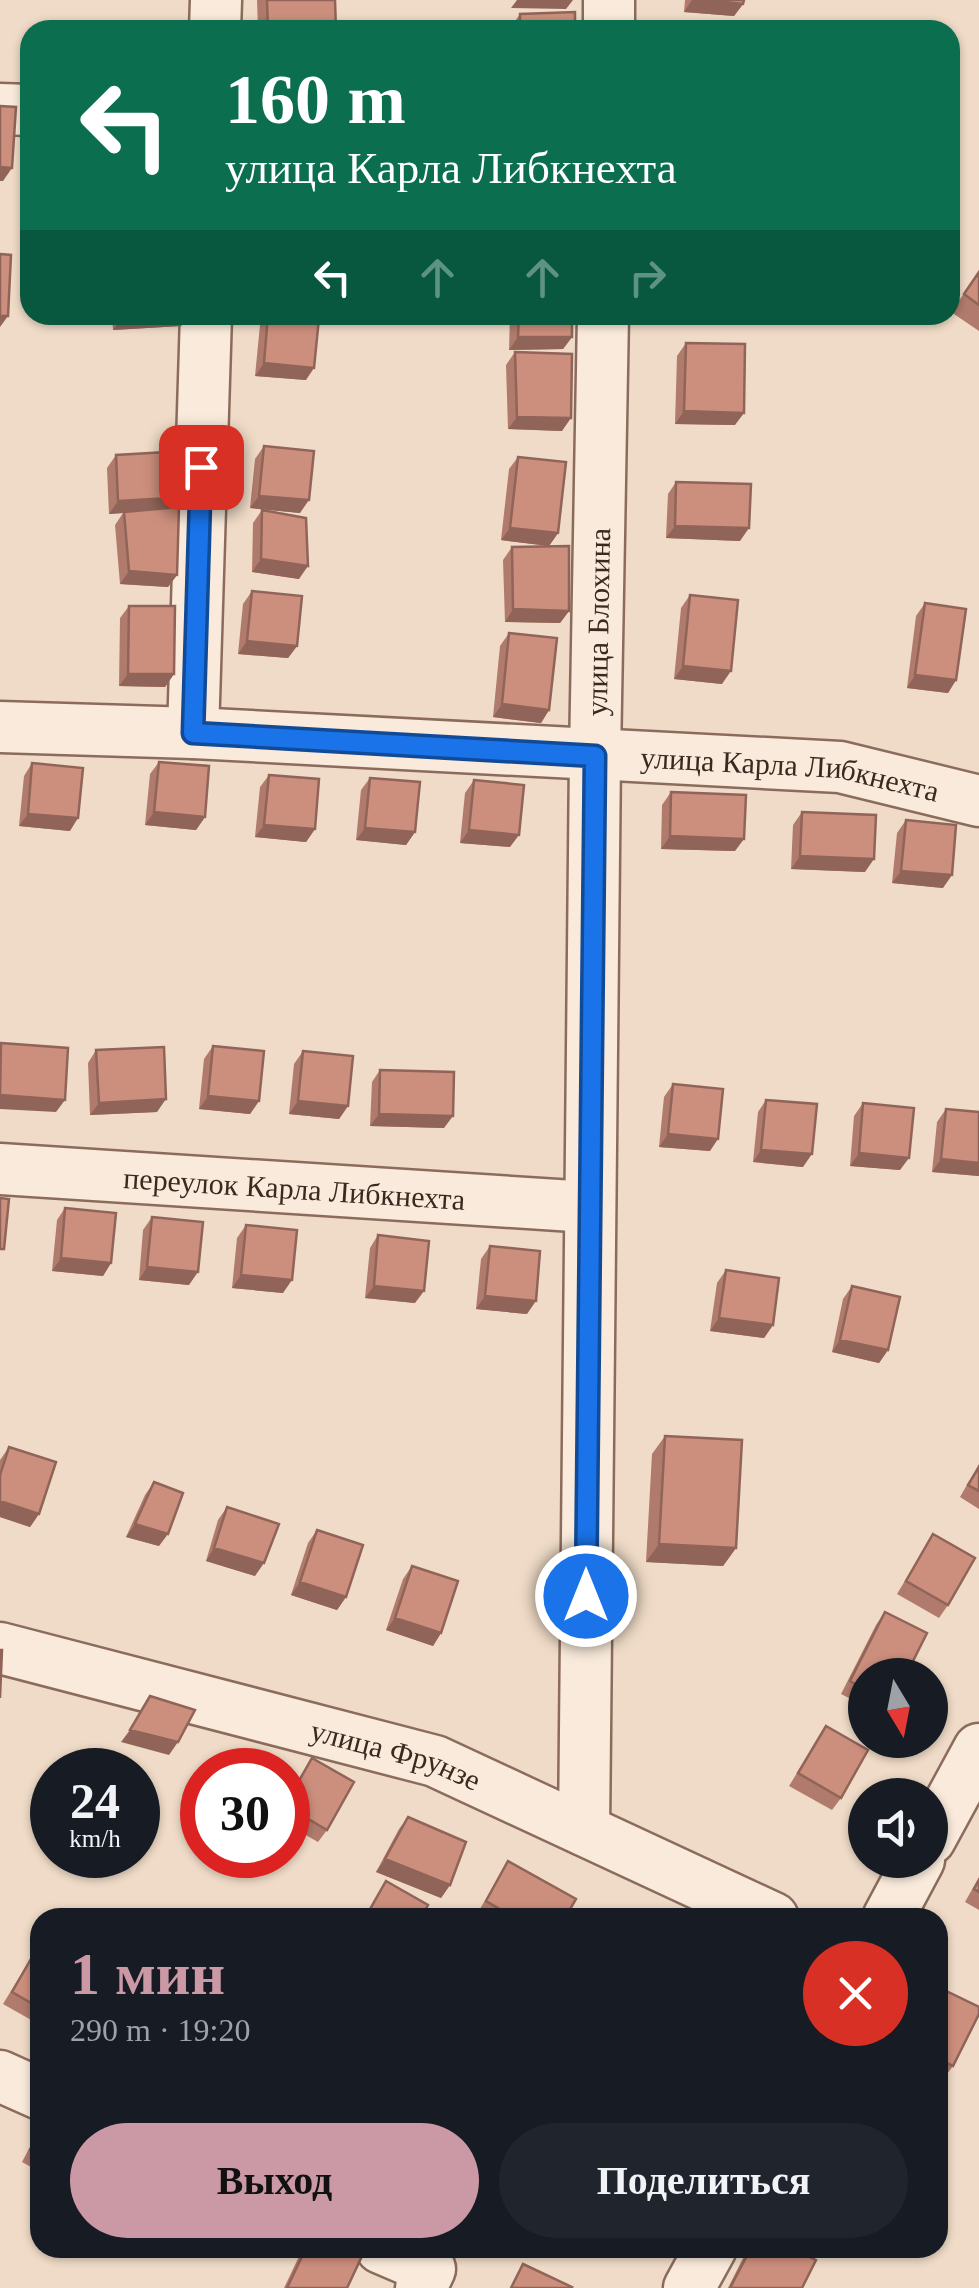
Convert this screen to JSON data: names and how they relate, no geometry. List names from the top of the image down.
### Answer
{
  "streets": {
    "street": [
      "улица Блохина",
      "улица Карла Либкнехта",
      "переулок Карла Либкнехта",
      "улица Фрунзе"
    ]
  },
  "crossings": [
    ["улица Блохина", "улица Карла Либкнехта"],
    ["улица Блохина", "переулок Карла Либкнехта"],
    ["улица Блохина", "улица Фрунзе"]
  ],
  "north": "bottom",
  "page": {
    "turn": ["160 m", "улица Карла Либкнехта"],
    "speed": "24 km/h",
    "limit": "30",
    "heading": ["1 мин", "290 m · 19:20"],
    "buttons": ["Выход", "Поделиться"]
  }
}
